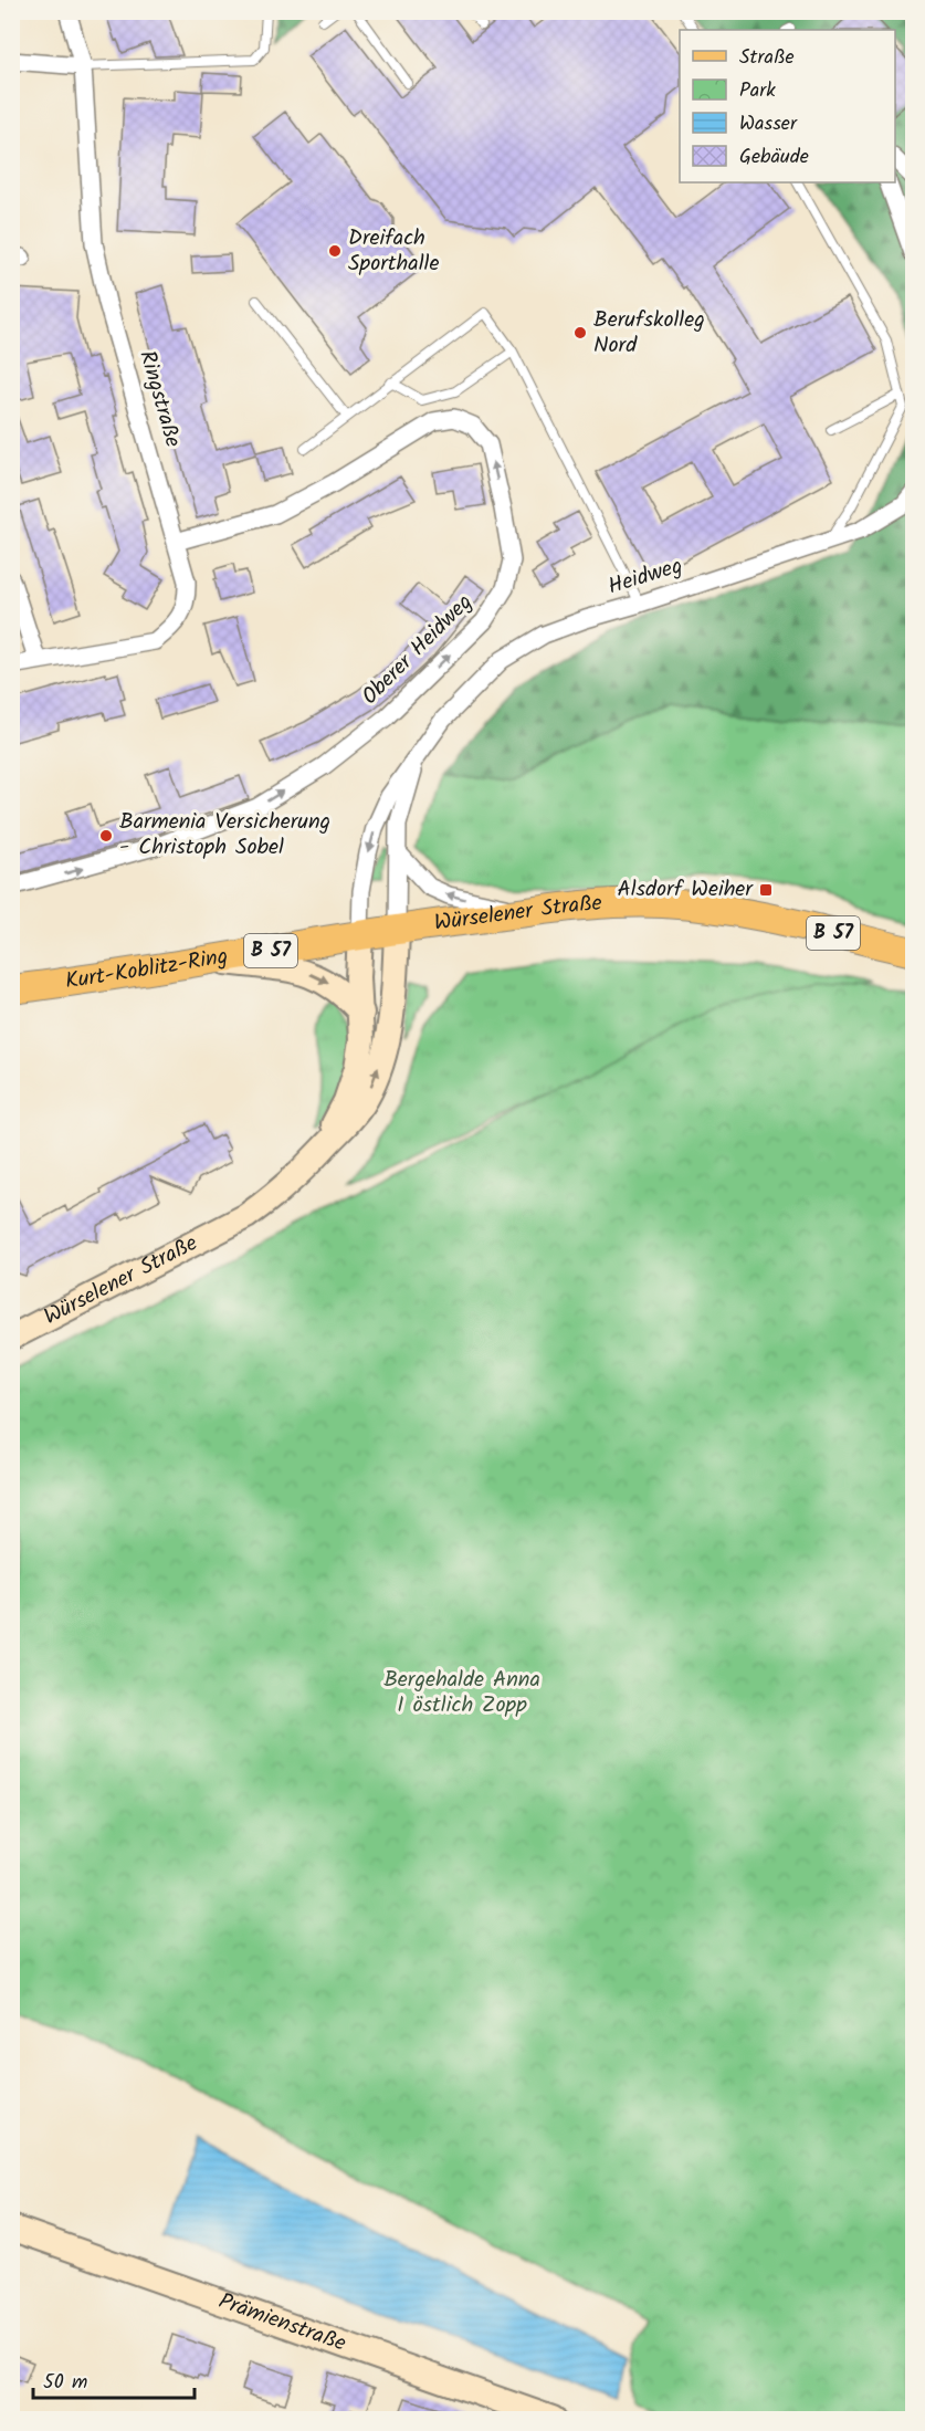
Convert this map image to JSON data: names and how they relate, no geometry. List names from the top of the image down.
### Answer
{
  "streets": {
    "main road": [
      "Würselener Straße",
      "B 57",
      "Kurt-Koblitz-Ring",
      "Prämienstraße"
    ],
    "street": ["Ringstraße", "Heidweg", "Oberer Heidweg"]
  },
  "crossings": [
    ["Ringstraße", "Oberer Heidweg"],
    ["Heidweg", "Würselener Straße"],
    ["Heidweg", "Kurt-Koblitz-Ring"],
    ["Würselener Straße", "Kurt-Koblitz-Ring"]
  ],
  "parks": ["Bergehalde Anna I östlich Zopp"],
  "places": {
    "other": ["Dreifach Sporthalle", "Berufskolleg Nord", "Barmenia Versicherung - Christoph Sobel"],
    "transit": ["Alsdorf Weiher"]
  },
  "legend": [
    "Straße",
    "Park",
    "Wasser",
    "Gebäude"
  ],
  "scale_bar": "50 m"
}
